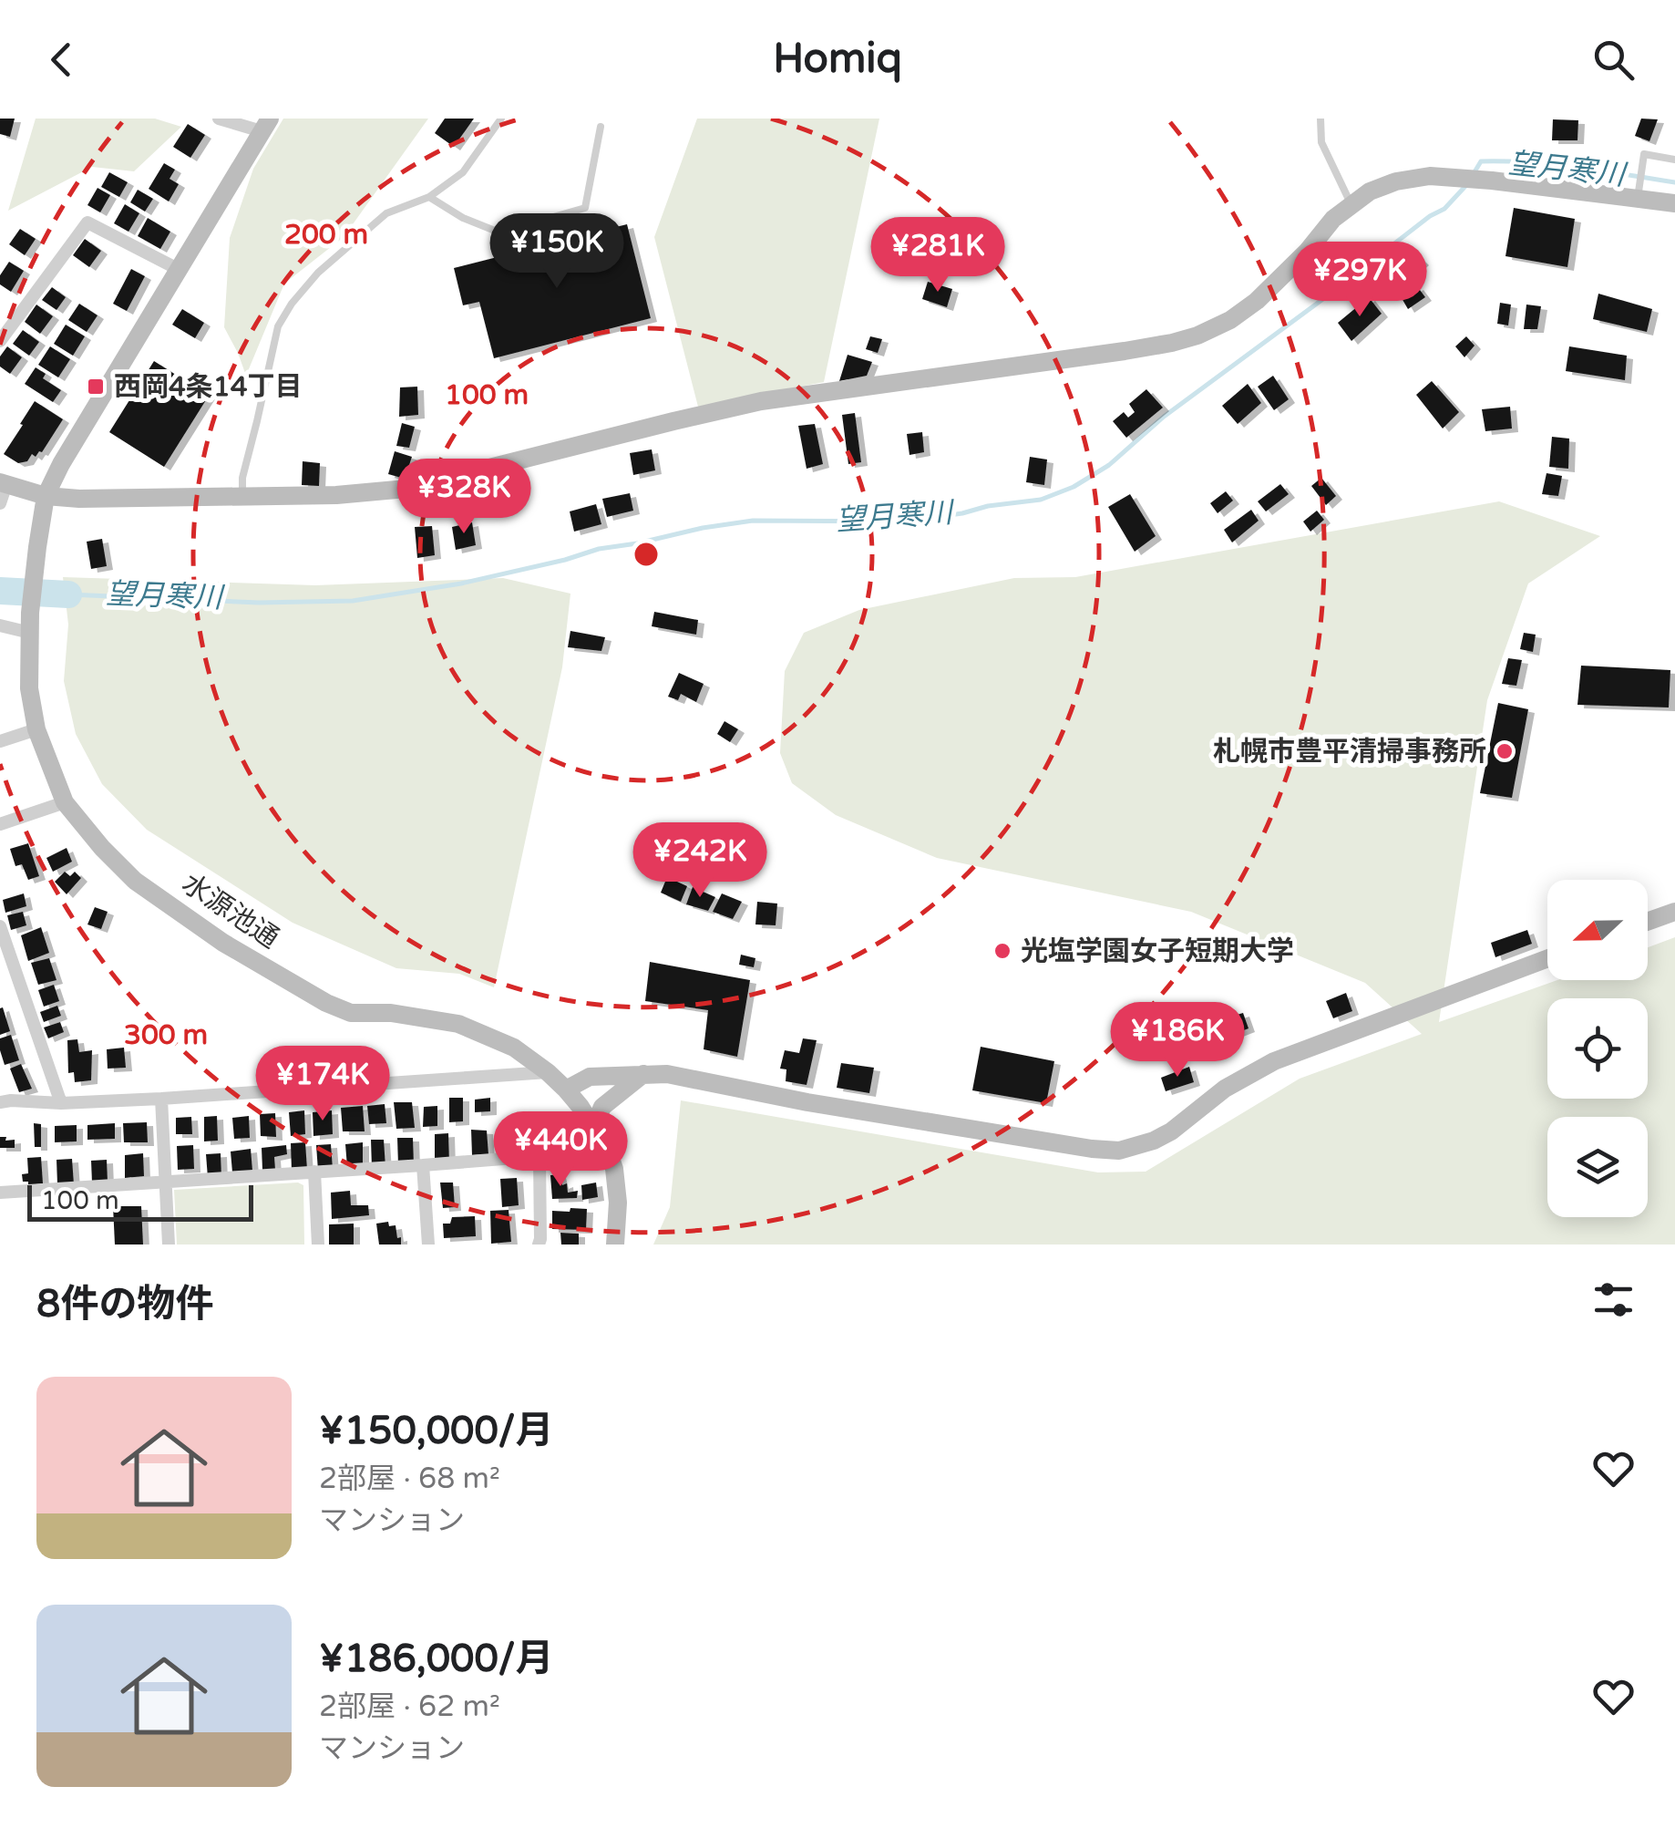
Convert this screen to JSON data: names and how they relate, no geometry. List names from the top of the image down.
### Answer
{
  "streets": {
    "street": ["水源池通"]
  },
  "water": ["望月寒川"],
  "places": {
    "transit": ["西岡4条14丁目"],
    "other": ["札幌市豊平清掃事務所", "光塩学園女子短期大学"]
  },
  "scale_bar": "100 m",
  "north": "left",
  "page": {
    "header": "Homiq",
    "price": [
      "¥150K",
      "¥281K",
      "¥297K",
      "¥328K",
      "¥242K",
      "¥186K",
      "¥174K",
      "¥440K"
    ],
    "scale": "100 m",
    "heading": "8件の物件",
    "list": [
      {
        "name": "¥150,000/月",
        "note": "2部屋 · 68 m² · マンション"
      },
      {
        "name": "¥186,000/月",
        "note": "2部屋 · 62 m² · マンション"
      }
    ]
  },
  "rings": ["200 m", "100 m", "300 m"]
}
